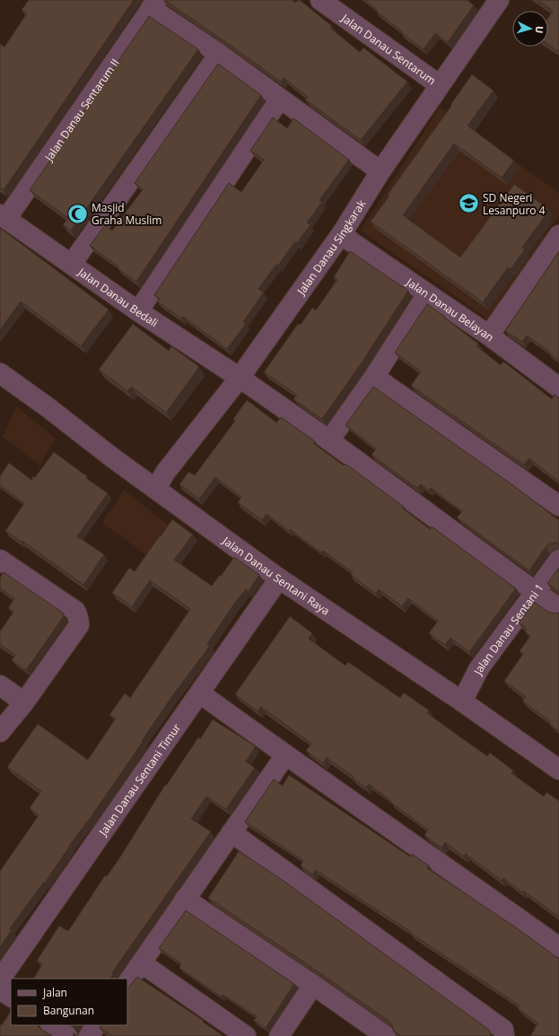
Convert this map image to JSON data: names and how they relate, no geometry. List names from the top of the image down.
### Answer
{
  "streets": {
    "street": [
      "Jalan Danau Sentarum",
      "Jalan Danau Sentarum II",
      "Jalan Danau Singkarak",
      "Jalan Danau Bedali",
      "Jalan Danau Belayan",
      "Jalan Danau Sentani Raya",
      "Jalan Danau Sentani 1",
      "Jalan Danau Sentani Timur"
    ]
  },
  "crossings": [
    ["Jalan Danau Sentarum", "Jalan Danau Singkarak"],
    ["Jalan Danau Sentarum II", "Jalan Danau Bedali"],
    ["Jalan Danau Singkarak", "Jalan Danau Bedali"],
    ["Jalan Danau Singkarak", "Jalan Danau Belayan"],
    ["Jalan Danau Singkarak", "Jalan Danau Sentani Raya"],
    ["Jalan Danau Bedali", "Jalan Danau Sentani 1"],
    ["Jalan Danau Sentani Raya", "Jalan Danau Sentani 1"],
    ["Jalan Danau Sentani Raya", "Jalan Danau Sentani Timur"]
  ],
  "places": {
    "school or university": ["SD Negeri Lesanpuro 4"],
    "mosque": ["Masjid Graha Muslim"]
  },
  "legend": ["Jalan", "Bangunan"],
  "north": "right"
}
